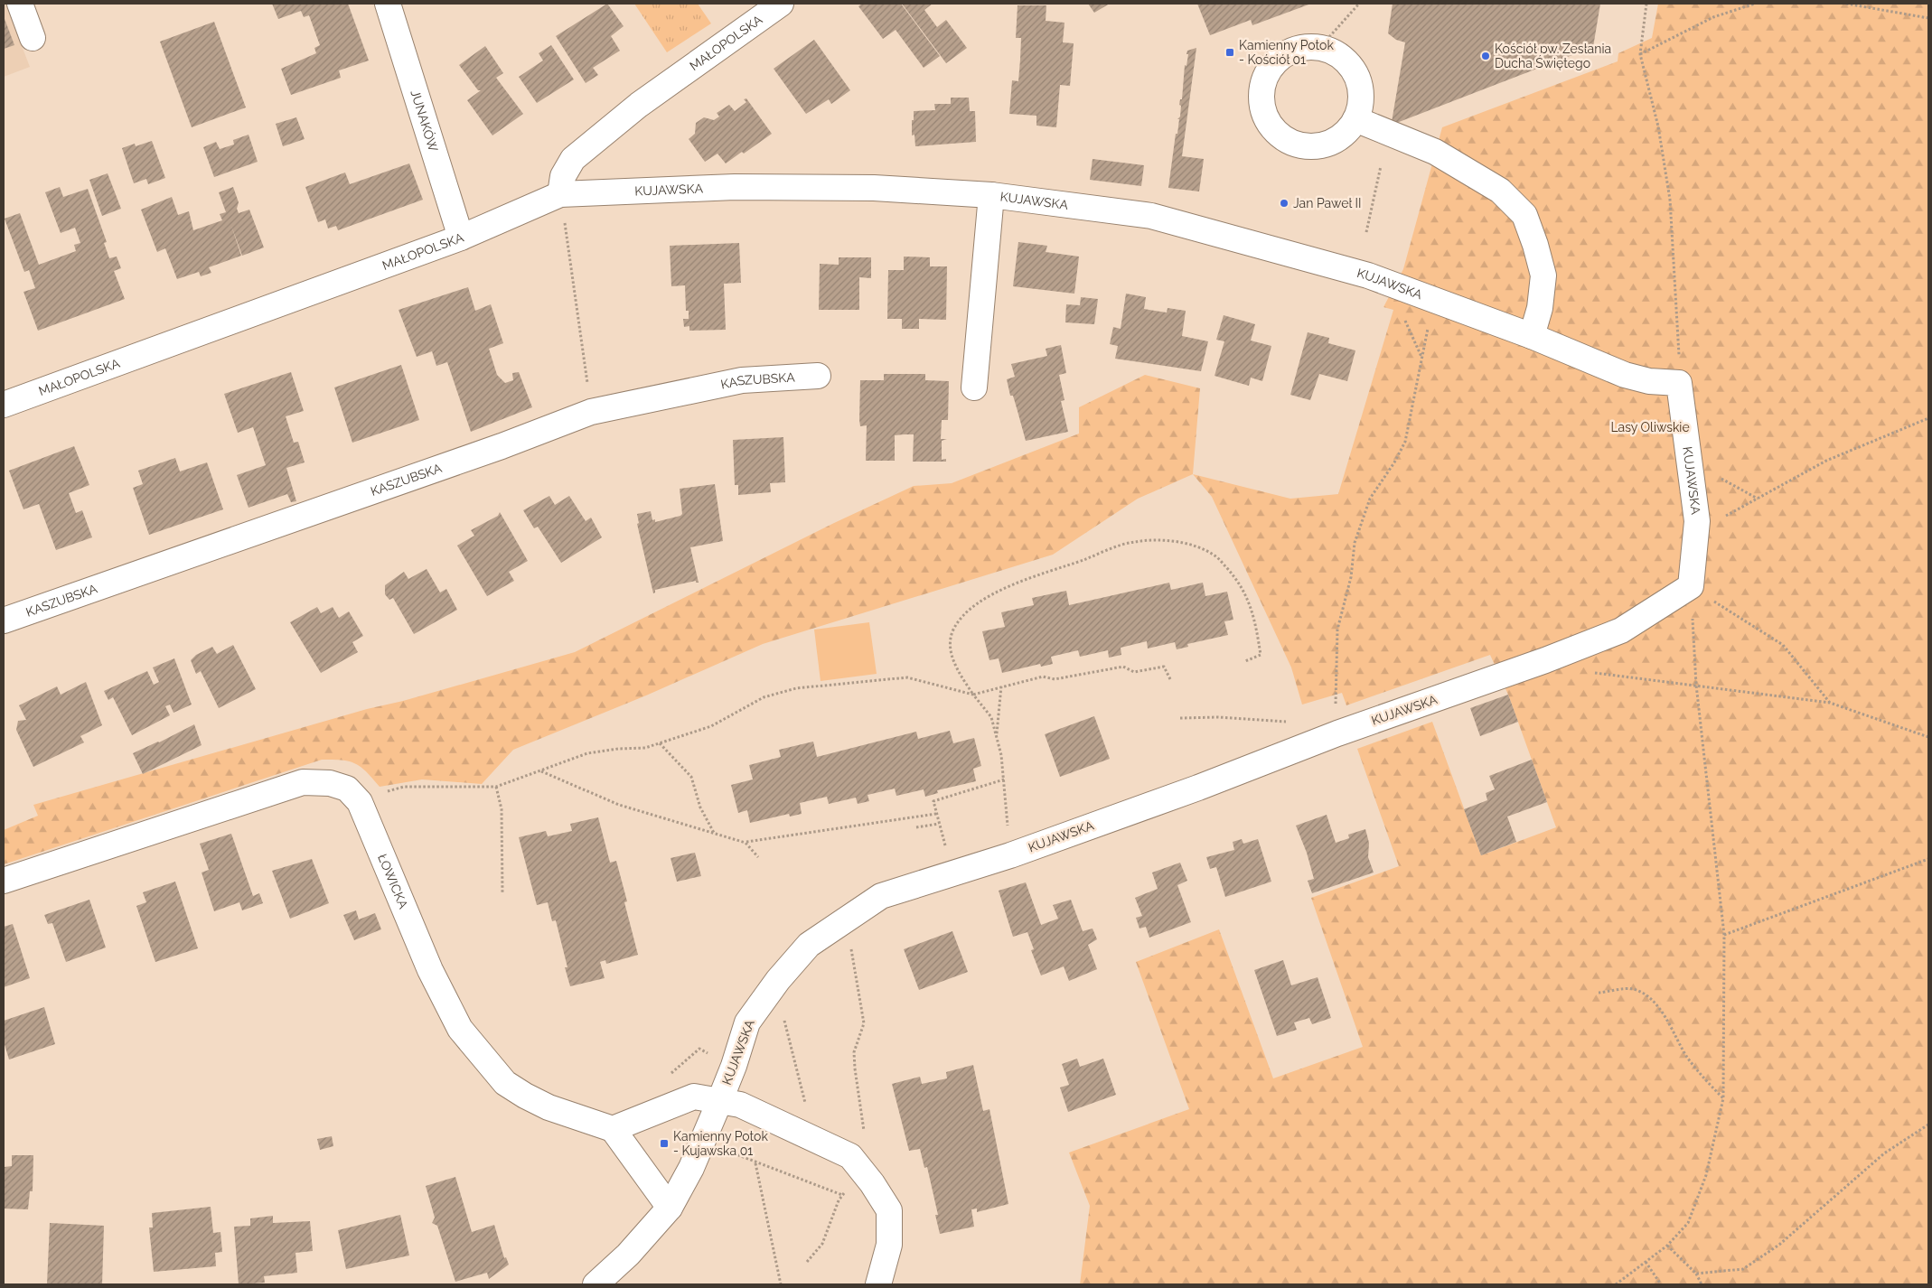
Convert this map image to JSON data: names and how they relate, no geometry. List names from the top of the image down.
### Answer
{
  "streets": {
    "street": [
      "MAŁOPOLSKA",
      "JUNAKÓW",
      "KUJAWSKA",
      "KASZUBSKA",
      "ŁOWICKA"
    ]
  },
  "crossings": [
    ["MAŁOPOLSKA", "JUNAKÓW"],
    ["MAŁOPOLSKA", "KUJAWSKA"]
  ],
  "parks": ["Lasy Oliwskie"],
  "places": {
    "transit": ["Kamienny Potok - Kościół 01", "Kamienny Potok - Kujawska 01"],
    "other": ["Kościół pw. Zesłania Ducha Świętego", "Jan Paweł II"]
  }
}
